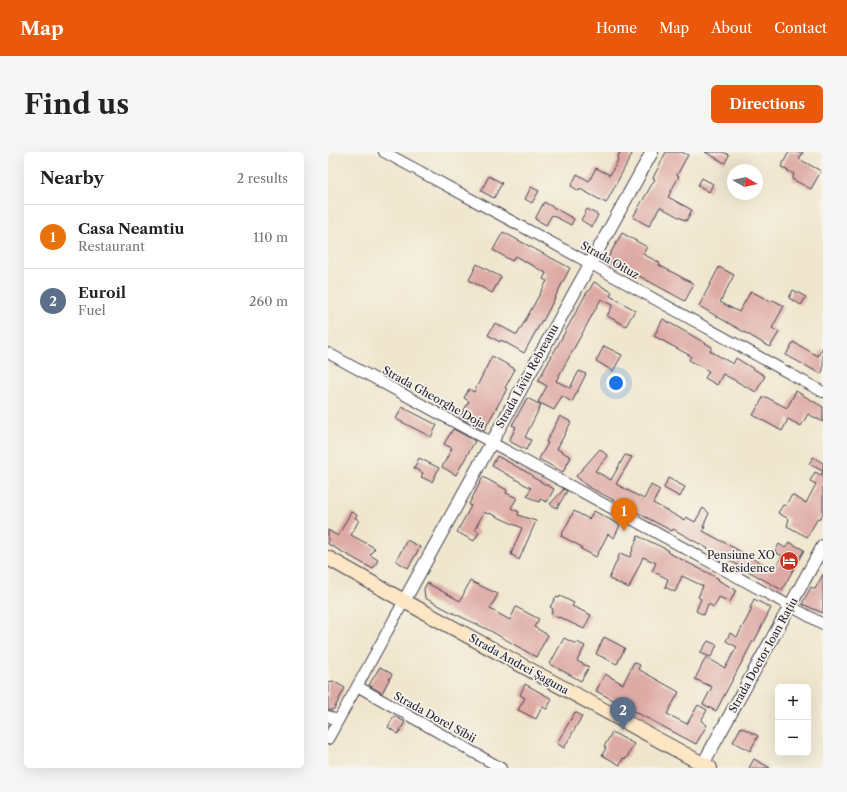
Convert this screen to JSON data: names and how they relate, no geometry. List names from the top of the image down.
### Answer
{
  "streets": {
    "main road": ["Strada Andrei Șaguna"],
    "street": [
      "Strada Oituz",
      "Strada Liviu Rebreanu",
      "Strada Gheorghe Doja",
      "Strada Doctor Ioan Rațiu",
      "Strada Dorel Sibii"
    ]
  },
  "crossings": [
    ["Strada Oituz", "Strada Liviu Rebreanu"],
    ["Strada Liviu Rebreanu", "Strada Gheorghe Doja"],
    ["Strada Liviu Rebreanu", "Strada Andrei Șaguna"],
    ["Strada Gheorghe Doja", "Strada Doctor Ioan Rațiu"],
    ["Strada Doctor Ioan Rațiu", "Strada Andrei Șaguna"]
  ],
  "places": {
    "hotel": ["Pensiune XO Residence"]
  },
  "north": "right",
  "page": {
    "header": "Map",
    "nav": [
      "Home",
      "Map",
      "About",
      "Contact"
    ],
    "buttons": "Directions",
    "title": "Find us",
    "heading": ["Nearby", "2 results"],
    "list": [
      {
        "mark": "1",
        "name": "Casa Neamtiu",
        "note": "Restaurant",
        "value": "110 m"
      },
      {
        "mark": "2",
        "name": "Euroil",
        "note": "Fuel",
        "value": "260 m"
      }
    ],
    "pins": ["1", "2"],
    "map_buttons": ["+", "−"]
  }
}
